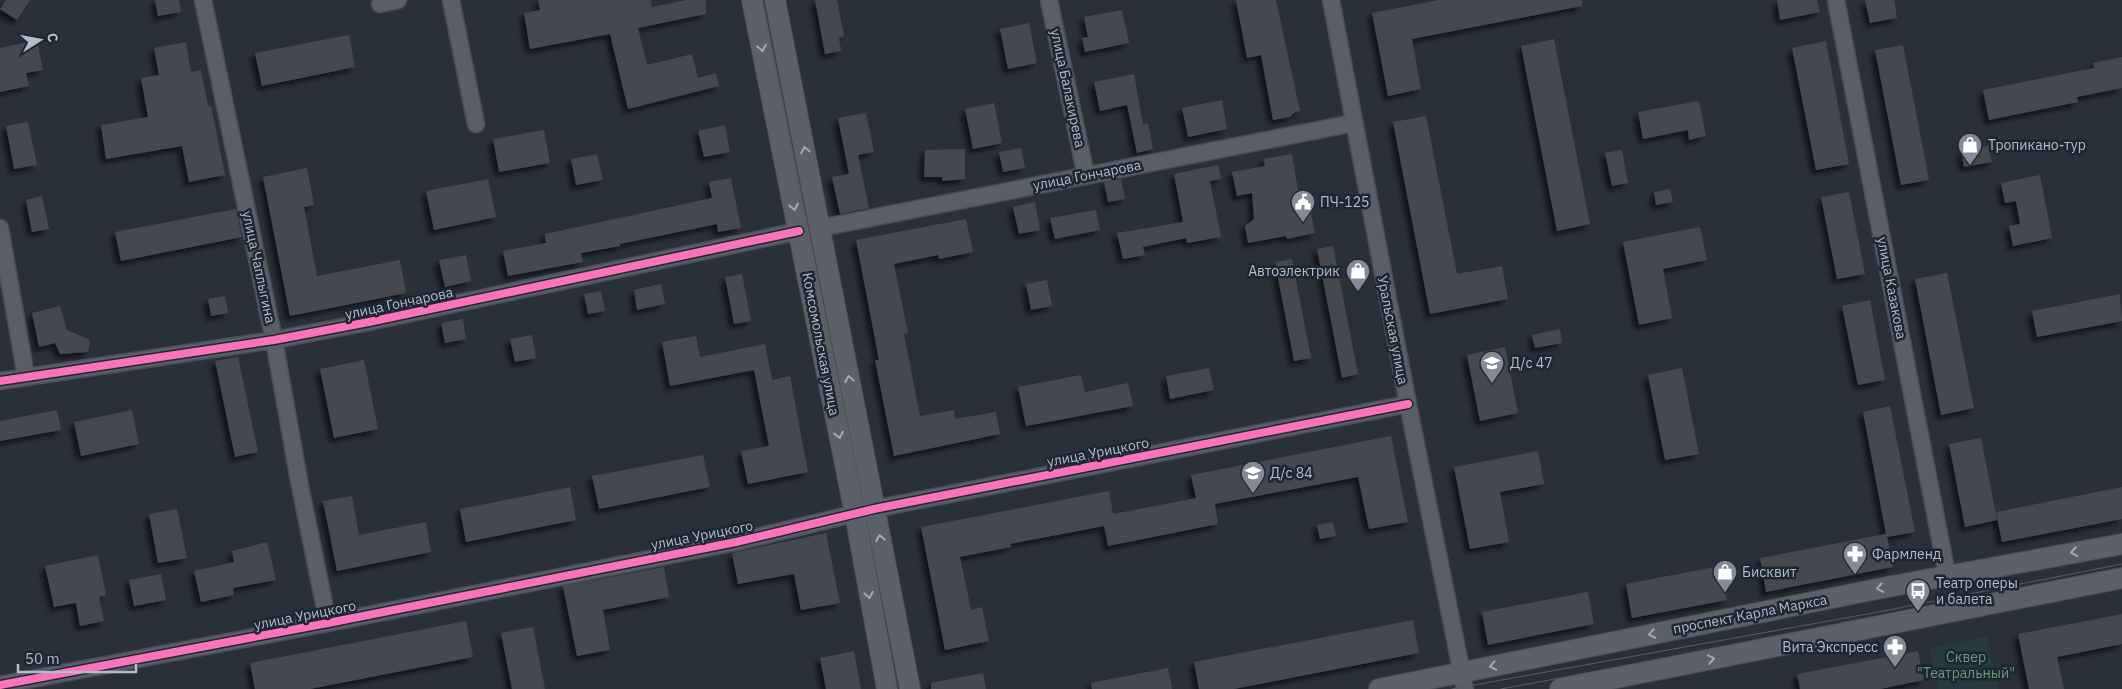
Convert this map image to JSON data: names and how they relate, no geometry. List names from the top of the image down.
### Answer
{
  "streets": {
    "main road": ["Комсомольская улица", "проспект Карла Маркса"],
    "street": [
      "улица Балакирева",
      "улица Гончарова",
      "улица Чаплыгина",
      "улица Казакова",
      "Уральская улица",
      "улица Урицкого"
    ]
  },
  "crossings": [
    ["улица Балакирева", "улица Гончарова"],
    ["улица Гончарова", "улица Чаплыгина"],
    ["улица Гончарова", "Уральская улица"],
    ["улица Гончарова", "Комсомольская улица"],
    ["улица Чаплыгина", "улица Урицкого"],
    ["улица Казакова", "проспект Карла Маркса"],
    ["Уральская улица", "улица Урицкого"],
    ["Уральская улица", "проспект Карла Маркса"],
    ["Комсомольская улица", "улица Урицкого"]
  ],
  "parks": ["Сквер \"Театральный\""],
  "places": {
    "shop": ["Тропикано-тур", "Автоэлектрик", "Бисквит"],
    "public building": ["ПЧ-125"],
    "school or university": ["Д/с 47", "Д/с 84"],
    "pharmacy": ["Фармленд", "Вита Экспресс"],
    "bus stop": ["Театр оперы и балета"]
  },
  "scale_bar": "50 m",
  "north": "right"
}
